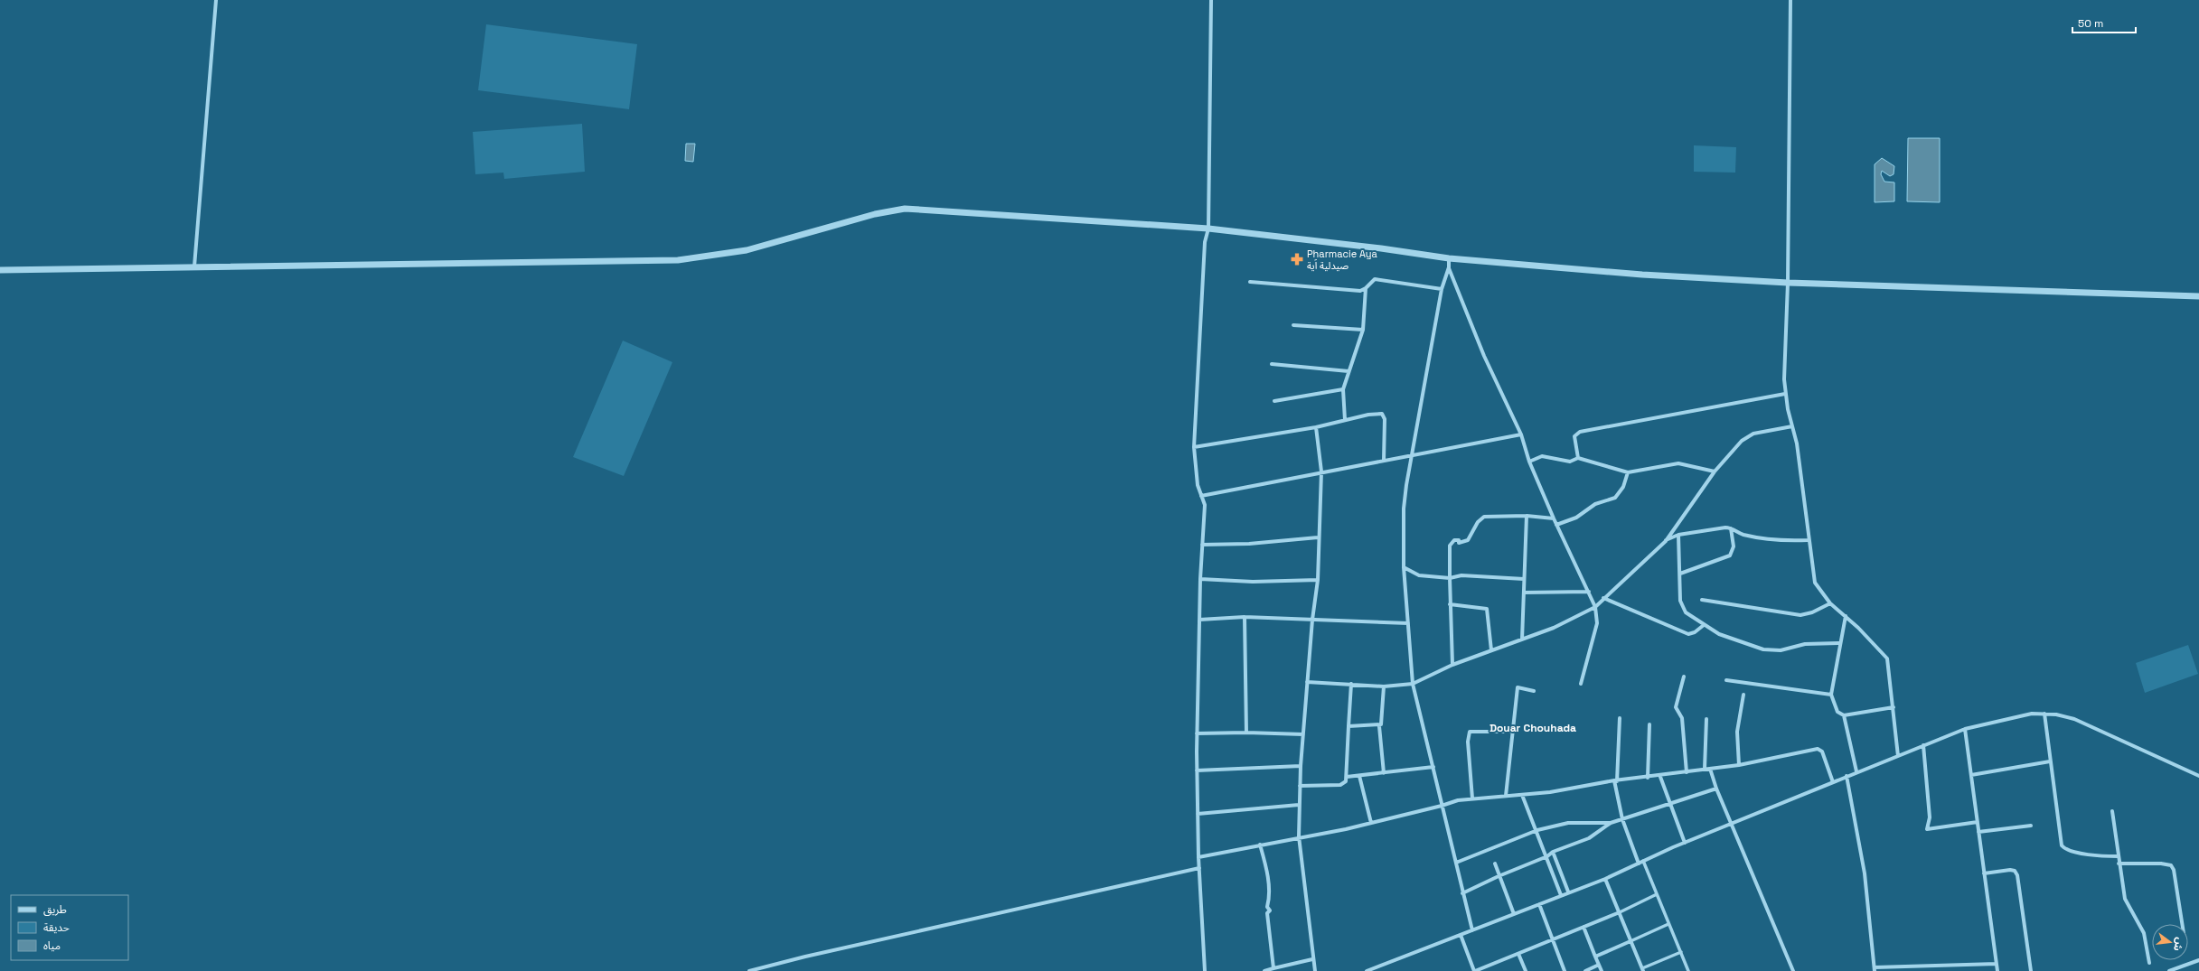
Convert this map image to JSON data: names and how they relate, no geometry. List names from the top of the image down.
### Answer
{
  "districts": ["Douar Chouhada"],
  "places": {
    "pharmacy": ["Pharmacie Aya صيدلية اَية"]
  },
  "legend": ["طريق", "حديقة", "مياه"],
  "scale_bar": "50 m",
  "north": "right"
}
